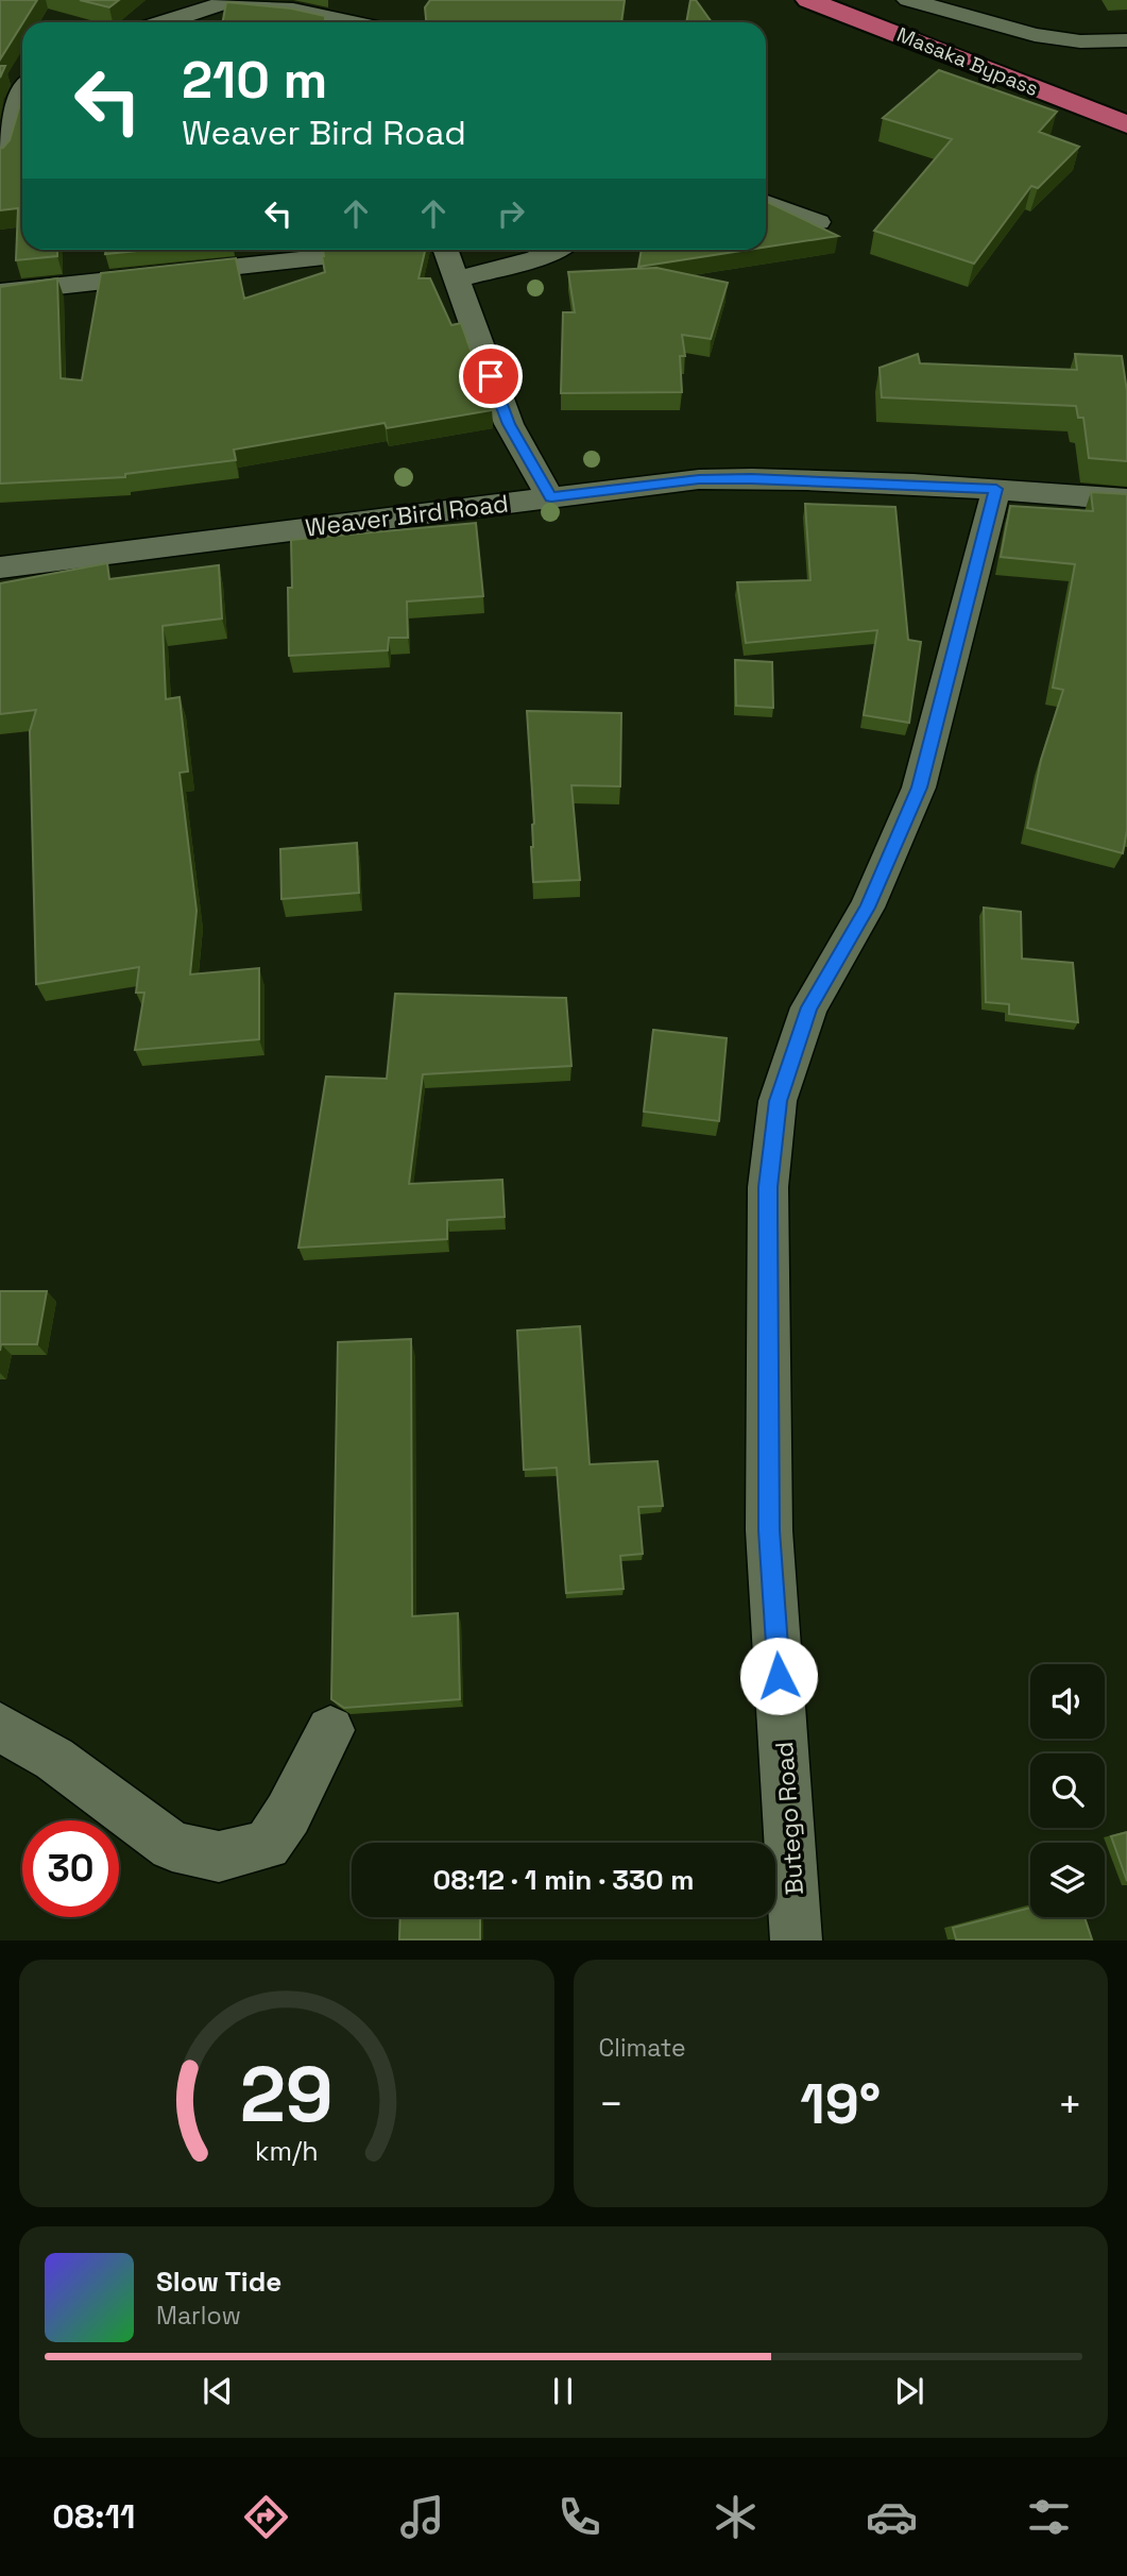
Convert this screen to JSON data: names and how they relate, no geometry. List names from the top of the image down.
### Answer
{
  "streets": {
    "highway": ["Masaka Bypass"],
    "street": ["Weaver Bird Road", "Butego Road"]
  },
  "crossings": [
    ["Weaver Bird Road", "Butego Road"]
  ],
  "page": {
    "turn": ["210 m", "Weaver Bird Road"],
    "limit": "30",
    "trip": "08:12 · 1 min · 330 m",
    "tile": "Climate",
    "heat": ["−", "19°", "+"],
    "song": ["Slow Tide", "Marlow"],
    "tabs": "08:11",
    "gauge": ["29", "km/h"]
  }
}
